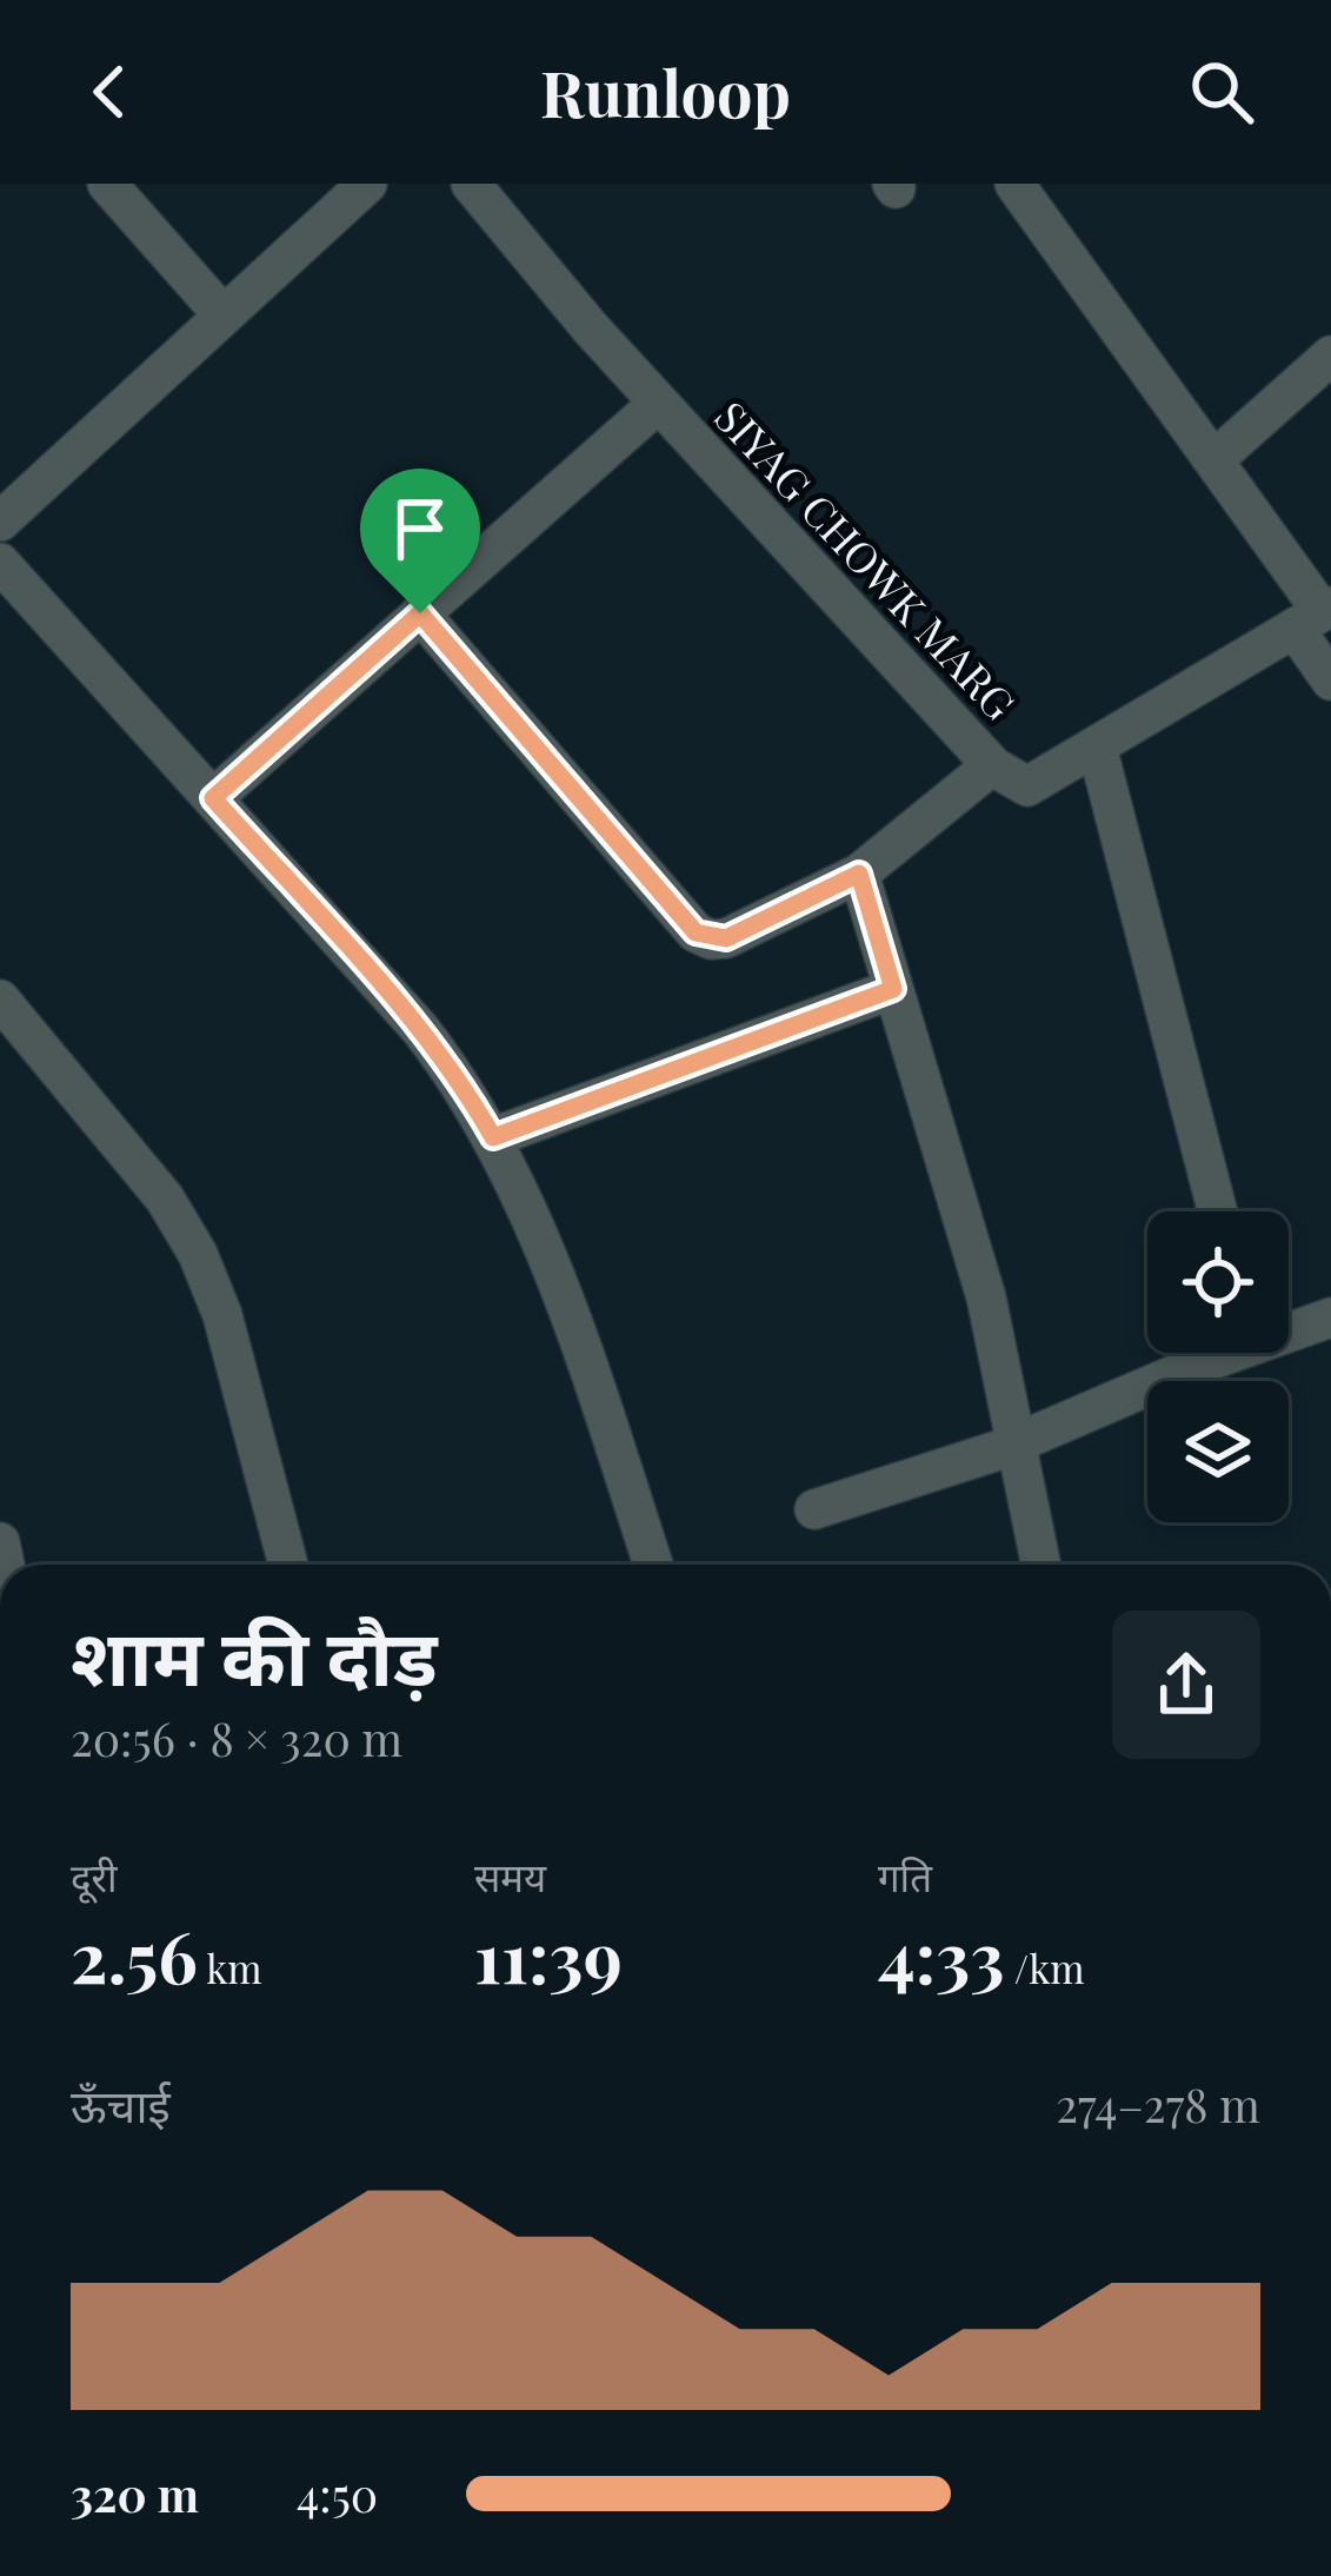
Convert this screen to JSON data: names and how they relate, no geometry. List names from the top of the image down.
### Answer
{
  "streets": {
    "street": ["SIYAG CHOWK MARG"]
  },
  "page": {
    "header": "Runloop",
    "heading": ["शाम की दौड़", "20:56 · 8 × 320 m"],
    "stats": [
      ["दूरी", "2.56 km"],
      ["समय", "11:39"],
      ["गति", "4:33 /km"]
    ],
    "chart": ["ऊँचाई", "274–278 m"],
    "list": [
      {
        "name": "320 m",
        "note": "4:50"
      }
    ]
  }
}
